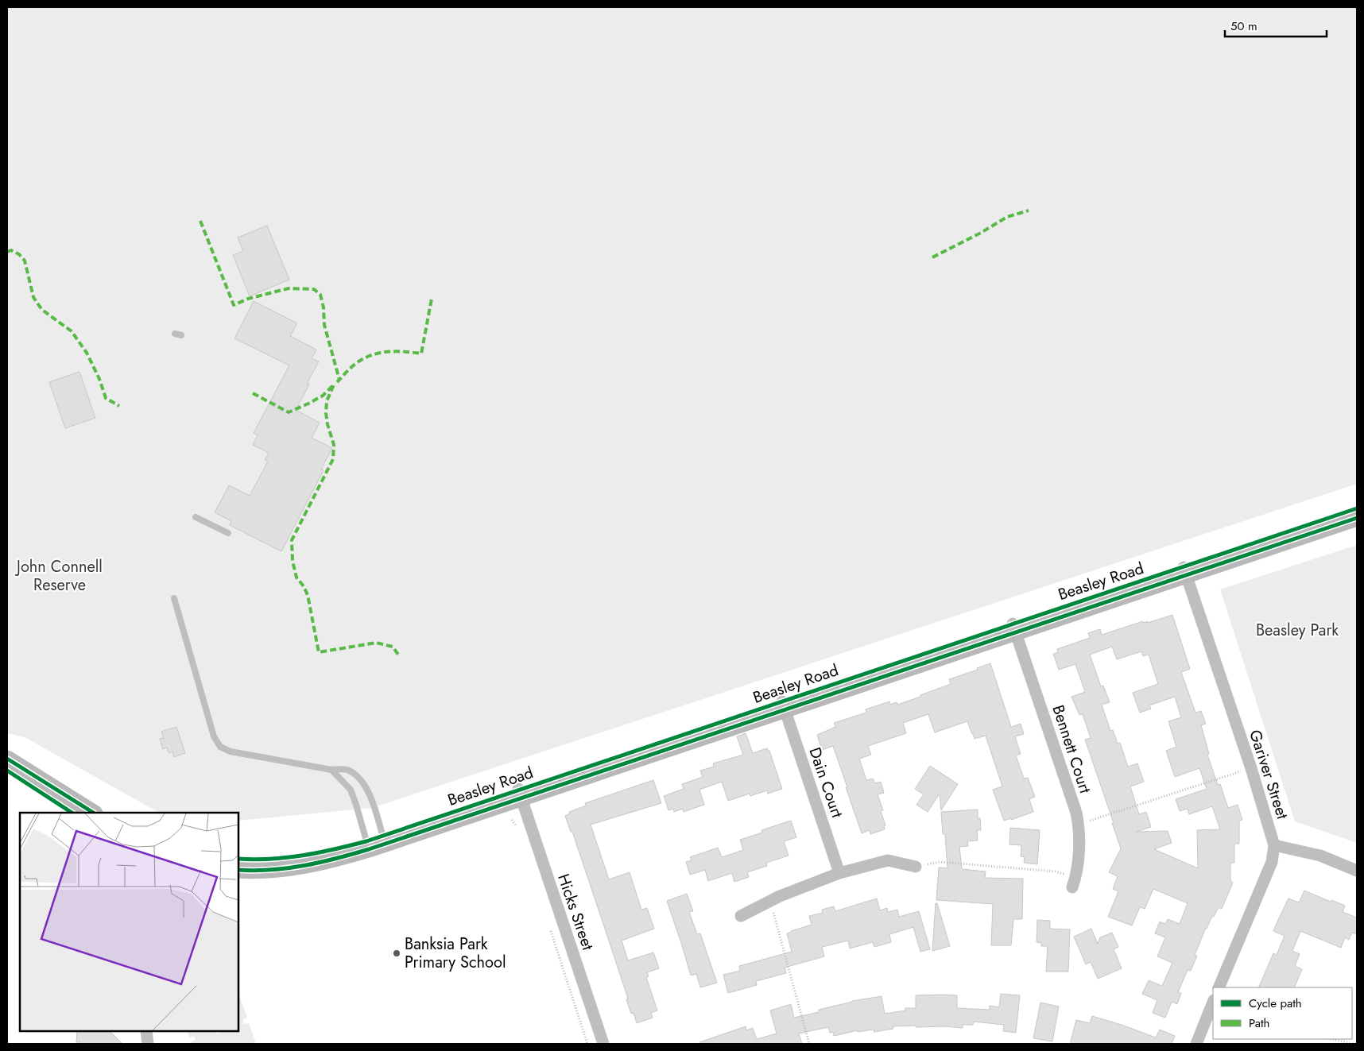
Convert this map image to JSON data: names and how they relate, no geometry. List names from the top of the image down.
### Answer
{
  "streets": {
    "main road": ["Beasley Road"],
    "street": [
      "Bennett Court",
      "Gariver Street",
      "Dain Court",
      "Hicks Street"
    ]
  },
  "crossings": [
    ["Beasley Road", "Bennett Court"],
    ["Beasley Road", "Gariver Street"],
    ["Beasley Road", "Dain Court"],
    ["Beasley Road", "Hicks Street"]
  ],
  "parks": ["John Connell Reserve", "Beasley Park"],
  "places": ["Banksia Park Primary School"],
  "legend": ["Cycle path", "Path"],
  "scale_bar": "50 m"
}
